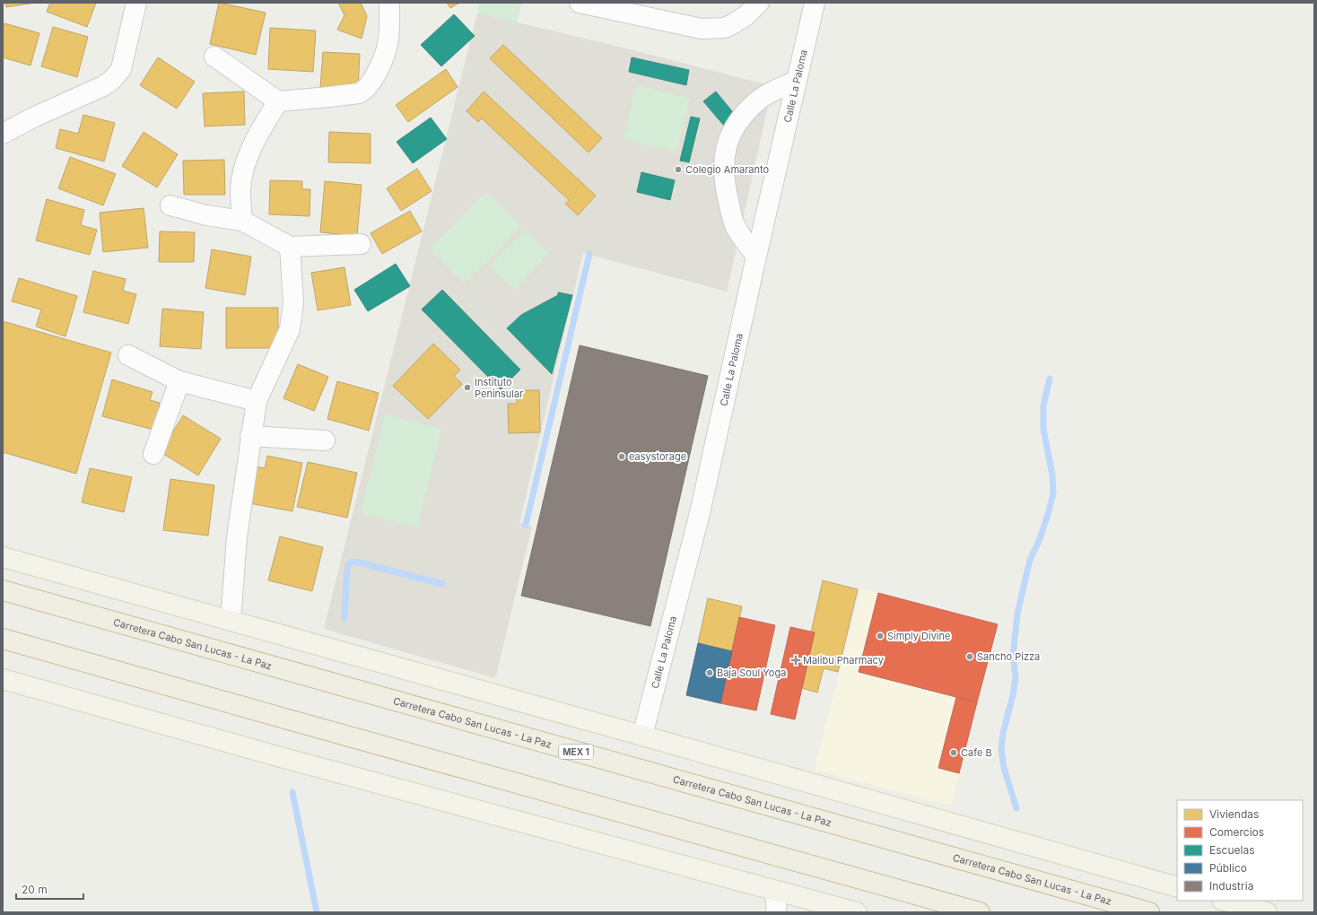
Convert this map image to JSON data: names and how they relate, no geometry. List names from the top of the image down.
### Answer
{
  "streets": {
    "highway": ["Carretera Cabo San Lucas - La Paz", "MEX 1"],
    "street": ["Calle La Paloma"]
  },
  "places": {
    "other": [
      "Colegio Amaranto",
      "Instituto Peninsular",
      "easystorage",
      "Simply Divine",
      "Sancho Pizza",
      "Baja Soul Yoga",
      "Cafe B"
    ],
    "health": ["Malibu Pharmacy"]
  },
  "legend": [
    "Viviendas",
    "Comercios",
    "Escuelas",
    "Público",
    "Industria"
  ],
  "scale_bar": "20 m"
}
